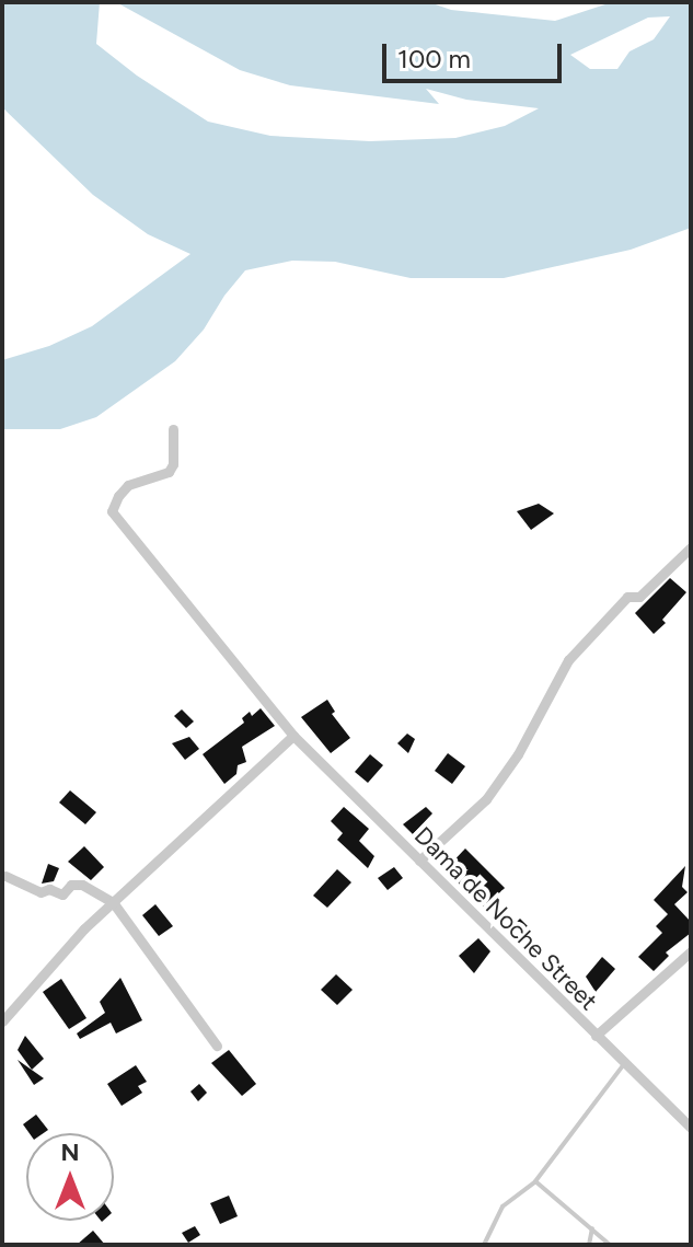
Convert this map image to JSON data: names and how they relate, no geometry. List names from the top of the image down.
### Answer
{
  "streets": {
    "street": ["Dama de Noche Street"]
  },
  "scale_bar": "100 m",
  "north": "top"
}
